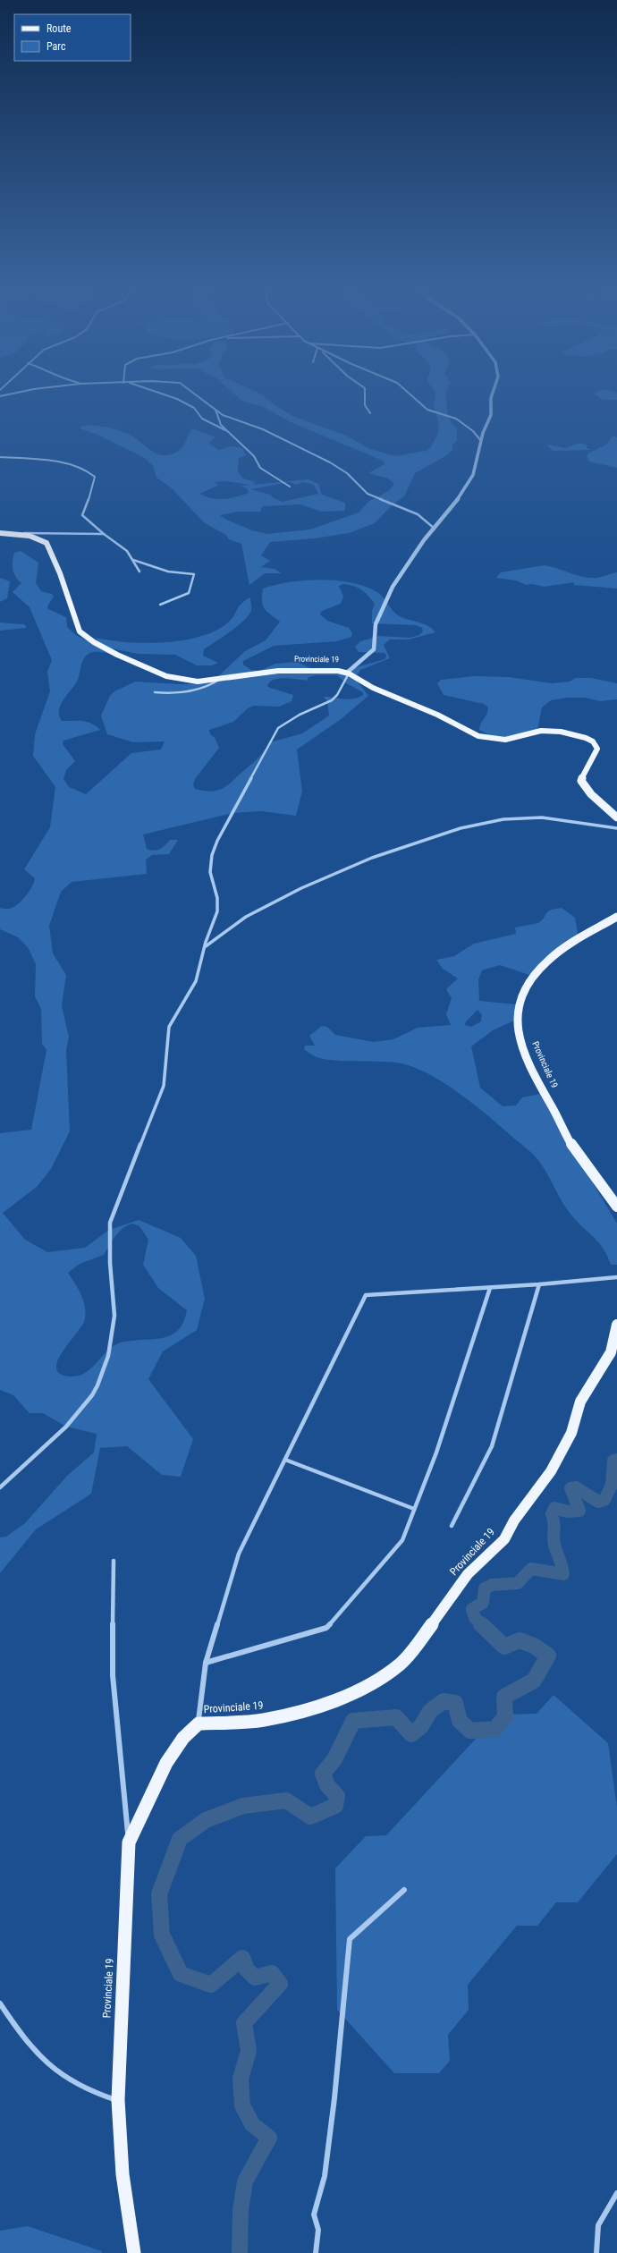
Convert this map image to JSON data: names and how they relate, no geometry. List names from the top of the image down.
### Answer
{
  "streets": {
    "main road": ["Provinciale 19"]
  },
  "legend": ["Route", "Parc"]
}
